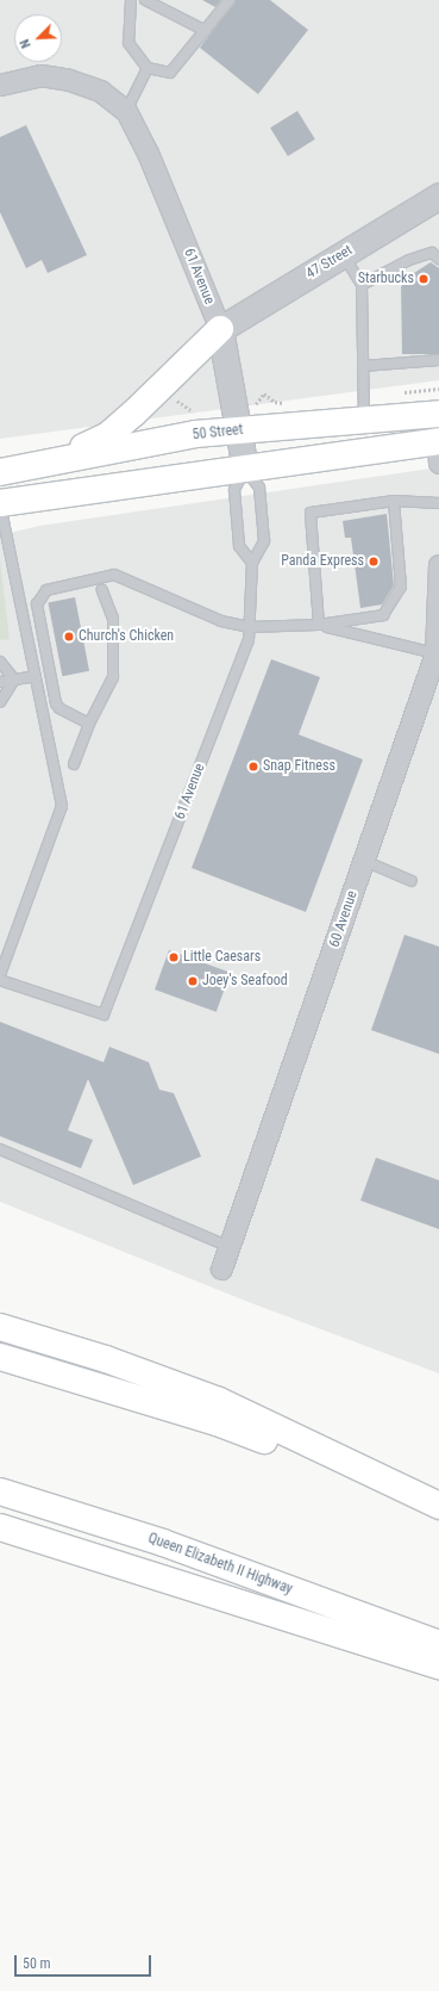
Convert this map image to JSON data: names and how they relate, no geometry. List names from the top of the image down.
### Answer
{
  "streets": {
    "main road": ["50 Street", "Queen Elizabeth II Highway"],
    "street": ["47 Street", "61 Avenue", "60 Avenue"]
  },
  "crossings": [
    ["47 Street", "61 Avenue"],
    ["61 Avenue", "50 Street"]
  ],
  "places": [
    "Starbucks",
    "Panda Express",
    "Church's Chicken",
    "Snap Fitness",
    "Little Caesars",
    "Joey's Seafood"
  ],
  "scale_bar": "50 m",
  "north": "bottom left"
}
